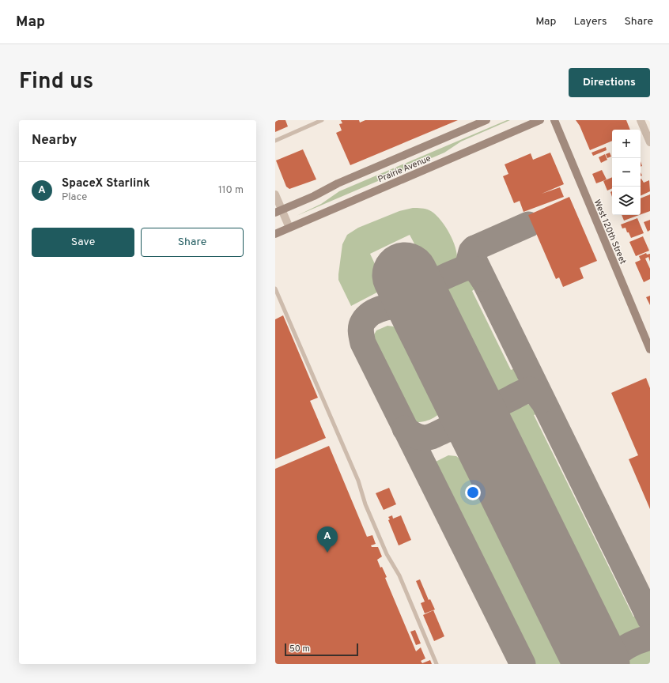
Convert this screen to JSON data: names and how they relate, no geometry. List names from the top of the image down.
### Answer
{
  "streets": {
    "main road": ["Prairie Avenue", "West 120th Street"]
  },
  "scale_bar": "50 m",
  "page": {
    "header": "Map",
    "nav": ["Map", "Layers", "Share"],
    "title": "Find us",
    "buttons": [
      "Directions",
      ["Save", "Share"]
    ],
    "heading": "Nearby",
    "map_buttons": ["+", "−"],
    "list": [
      {
        "mark": "A",
        "name": "SpaceX Starlink",
        "note": "Place",
        "value": "110 m"
      }
    ],
    "pins": "A",
    "scale": "50 m"
  }
}
